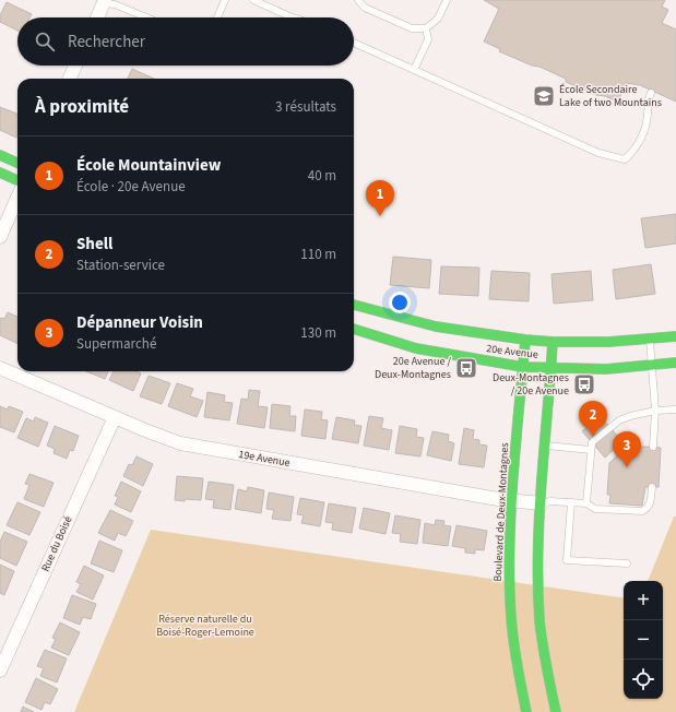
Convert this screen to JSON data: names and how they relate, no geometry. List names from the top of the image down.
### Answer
{
  "streets": {
    "street": [
      "20e Avenue",
      "19e Avenue",
      "Boulevard de Deux-Montagnes",
      "Rue du Boisé"
    ]
  },
  "crossings": [
    ["20e Avenue", "Boulevard de Deux-Montagnes"],
    ["19e Avenue", "Boulevard de Deux-Montagnes"],
    ["19e Avenue", "Rue du Boisé"]
  ],
  "parks": ["Réserve naturelle du Boisé-Roger-Lemoine"],
  "places": {
    "school or university": ["École Secondaire Lake of two Mountains"],
    "bus stop": ["20e Avenue / Deux-Montagnes", "Deux-Montagnes / 20e Avenue"]
  },
  "page": {
    "search": "Rechercher",
    "heading": ["À proximité", "3 résultats"],
    "list": [
      {
        "mark": "1",
        "name": "École Mountainview",
        "note": "École · 20e Avenue",
        "value": "40 m"
      },
      {
        "mark": "2",
        "name": "Shell",
        "note": "Station-service",
        "value": "110 m"
      },
      {
        "mark": "3",
        "name": "Dépanneur Voisin",
        "note": "Supermarché",
        "value": "130 m"
      }
    ],
    "pins": ["1", "2", "3"],
    "map_buttons": ["+", "−"]
  }
}
